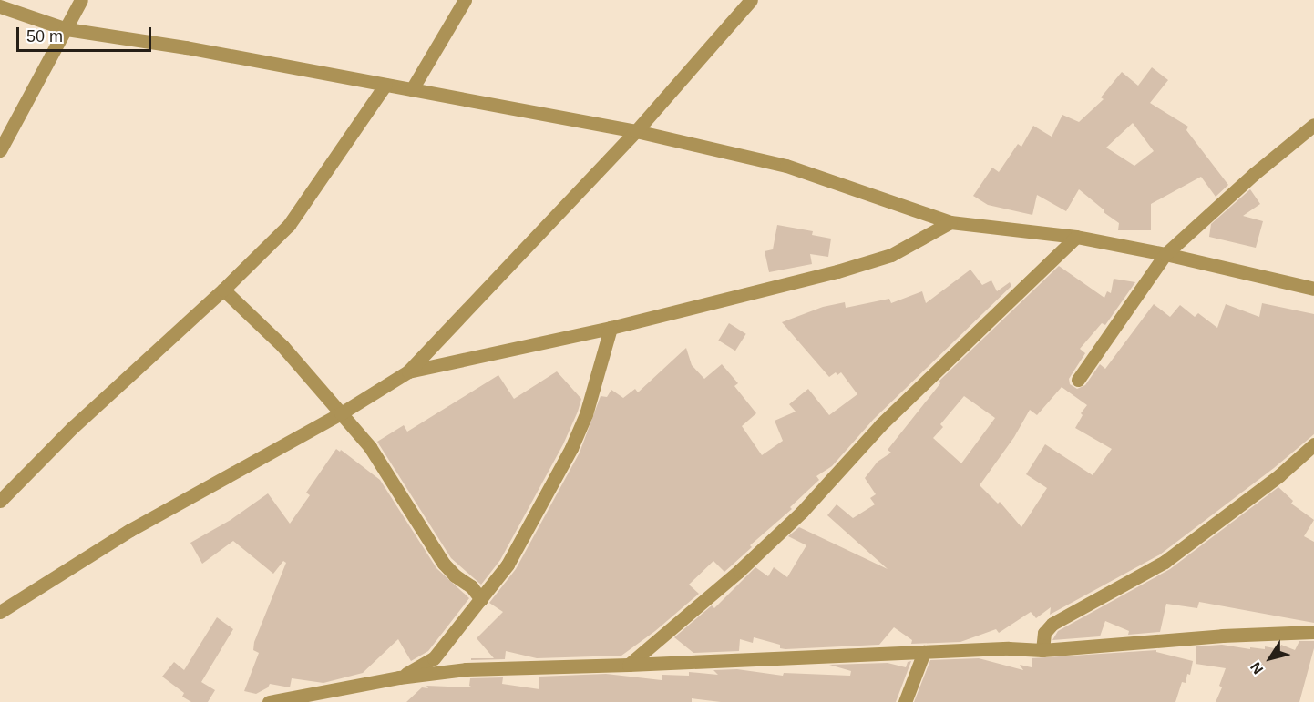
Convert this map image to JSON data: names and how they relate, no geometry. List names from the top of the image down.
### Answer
{
  "scale_bar": "50 m",
  "north": "bottom left"
}
